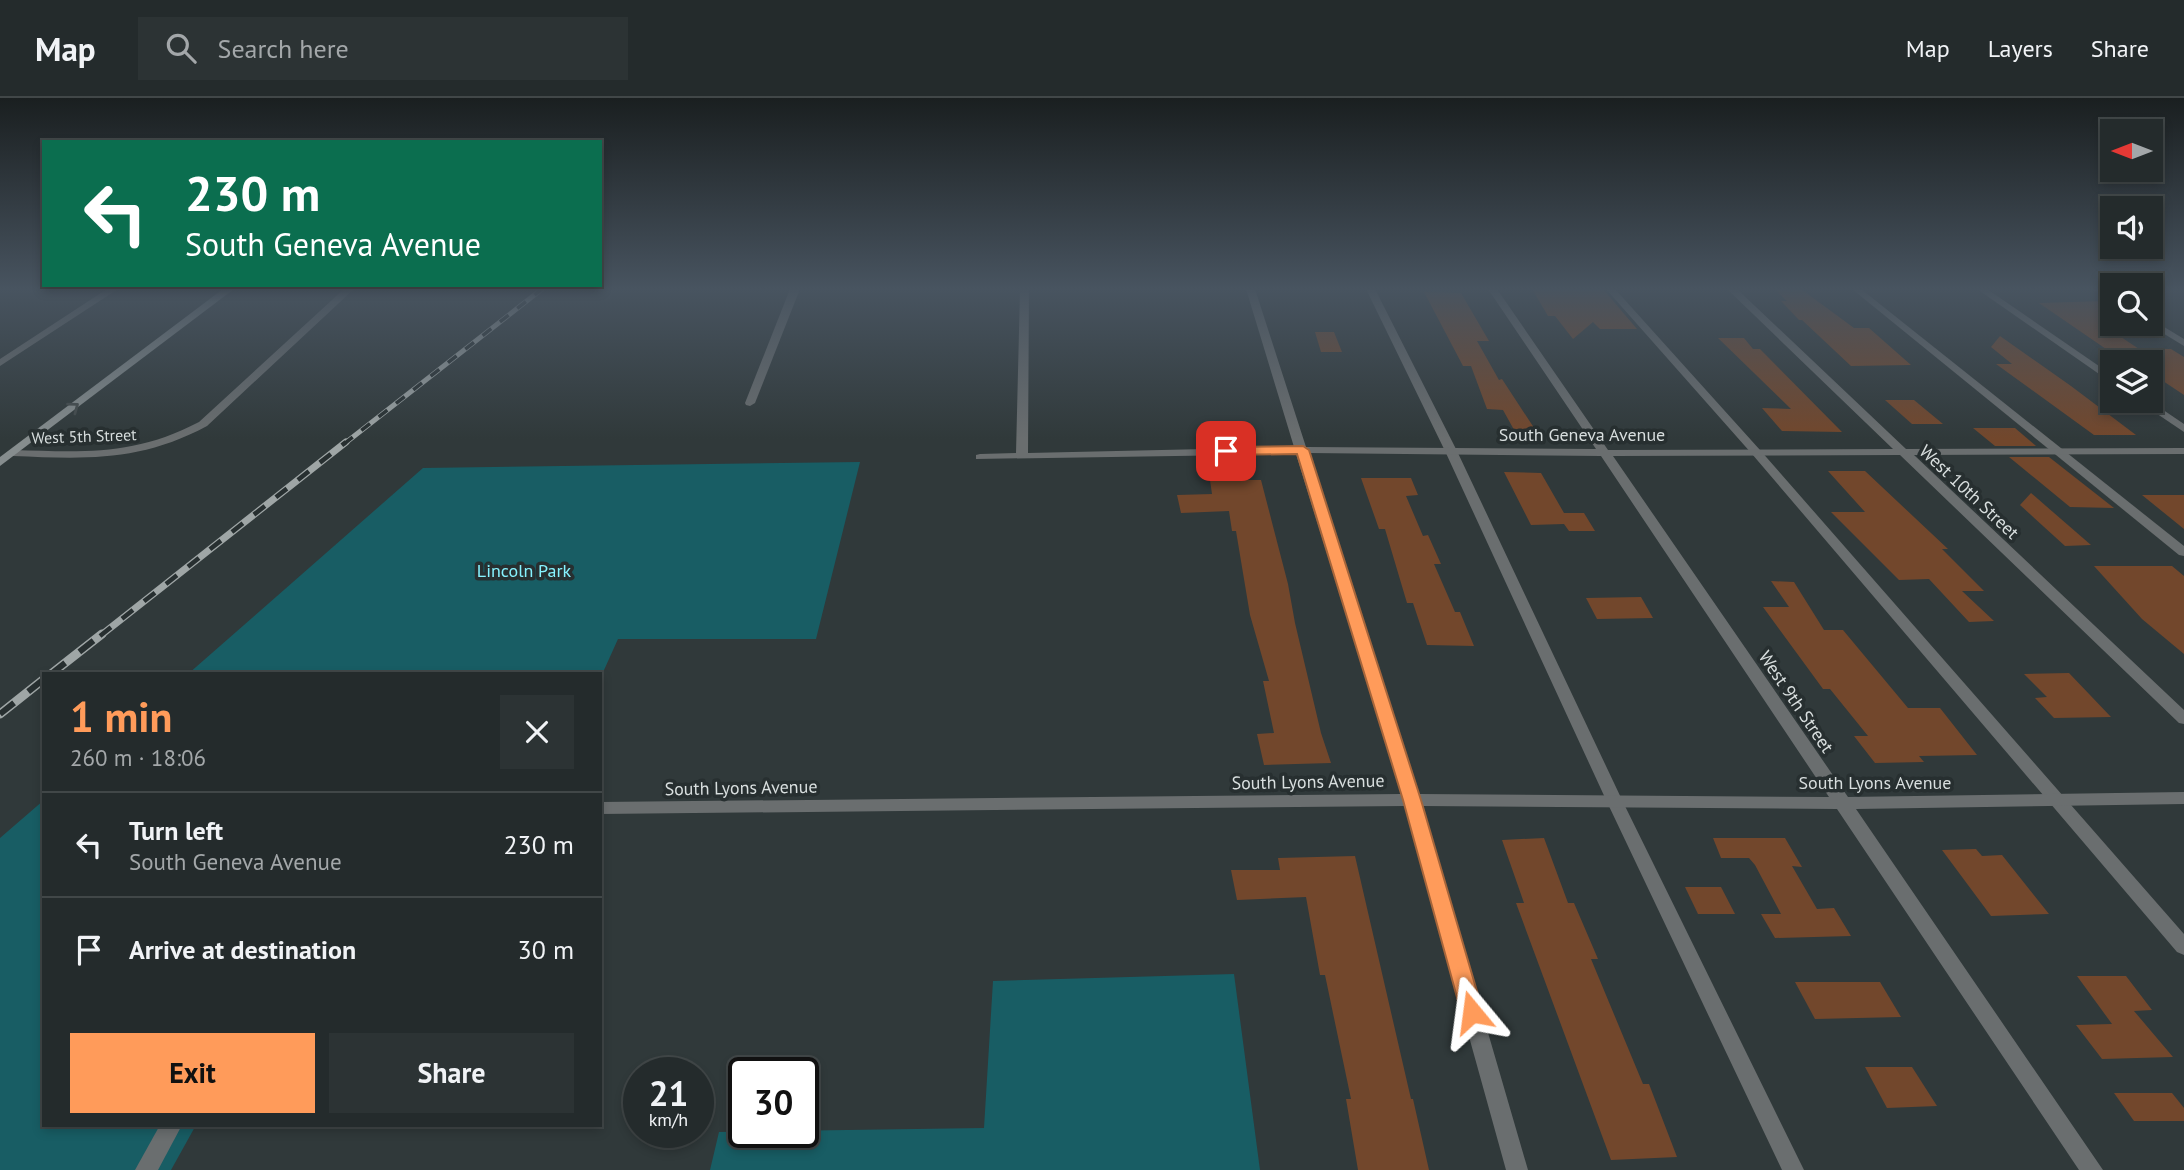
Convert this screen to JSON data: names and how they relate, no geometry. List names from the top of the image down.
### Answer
{
  "streets": {
    "street": [
      "South Geneva Avenue",
      "West 5th Street",
      "West 10th Street",
      "West 9th Street",
      "South Lyons Avenue"
    ]
  },
  "crossings": [
    ["South Geneva Avenue", "West 10th Street"],
    ["South Geneva Avenue", "West 9th Street"],
    ["West 9th Street", "South Lyons Avenue"]
  ],
  "parks": ["Lincoln Park"],
  "north": "left",
  "page": {
    "header": "Map",
    "search": "Search here",
    "nav": ["Map", "Layers", "Share"],
    "turn": ["230 m", "South Geneva Avenue"],
    "heading": ["1 min", "260 m · 18:06"],
    "list": [
      {
        "name": "Turn left",
        "note": "South Geneva Avenue",
        "value": "230 m"
      },
      {
        "name": "Arrive at destination",
        "value": "30 m"
      }
    ],
    "buttons": ["Exit", "Share"],
    "speed": "21 km/h",
    "limit": "30"
  }
}
